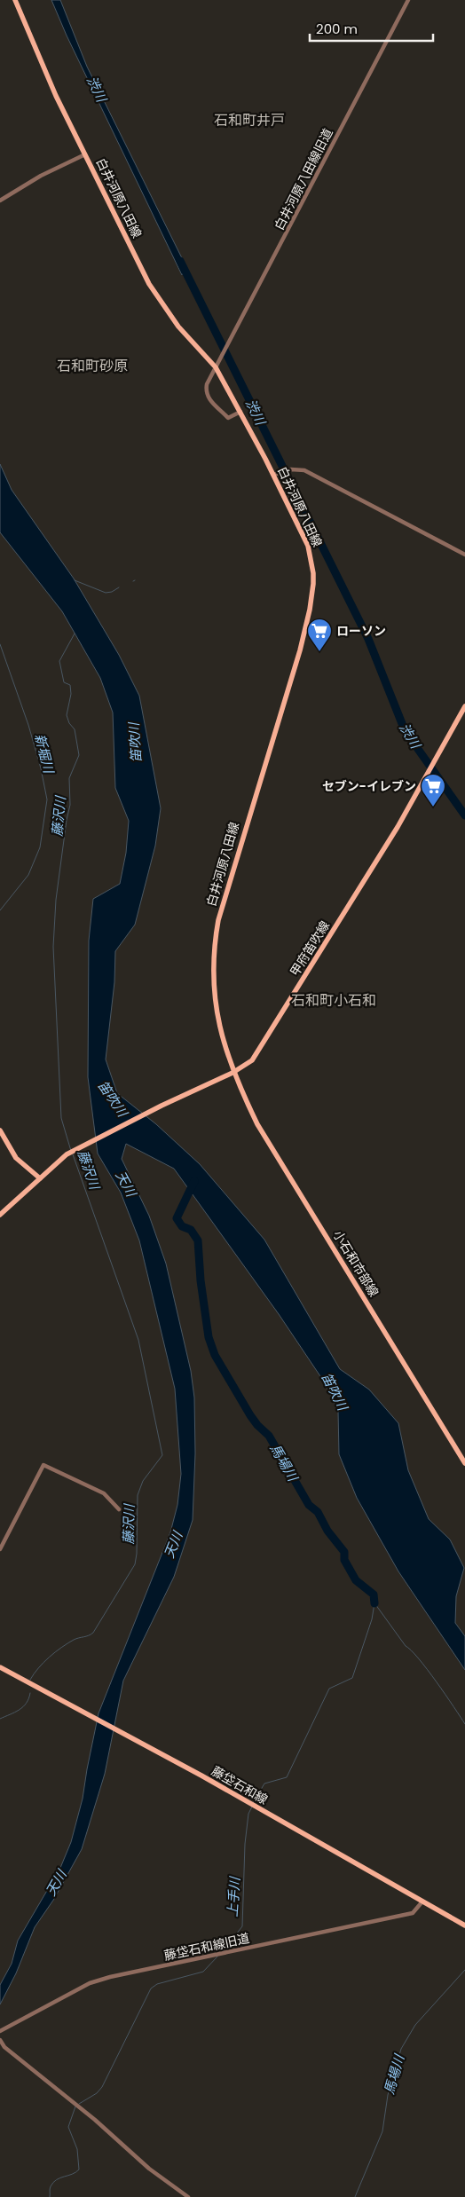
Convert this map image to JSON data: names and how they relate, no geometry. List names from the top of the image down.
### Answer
{
  "streets": {
    "main road": [
      "白井河原八田線",
      "甲府笛吹線",
      "小石和市部線",
      "藤垈石和線"
    ],
    "street": ["白井河原八田線旧道", "藤垈石和線旧道"]
  },
  "crossings": [
    ["白井河原八田線旧道", "白井河原八田線"],
    ["白井河原八田線", "甲府笛吹線"],
    ["白井河原八田線", "小石和市部線"],
    ["甲府笛吹線", "小石和市部線"],
    ["藤垈石和線", "藤垈石和線旧道"]
  ],
  "districts": ["石和町井戸", "石和町砂原", "石和町小石和"],
  "water": [
    "渋川",
    "笛吹川",
    "新堀川",
    "藤沢川",
    "天川",
    "馬場川",
    "上手川"
  ],
  "places": {
    "supermarket": ["ローソン", "セブン-イレブン"]
  },
  "scale_bar": "200 m"
}
